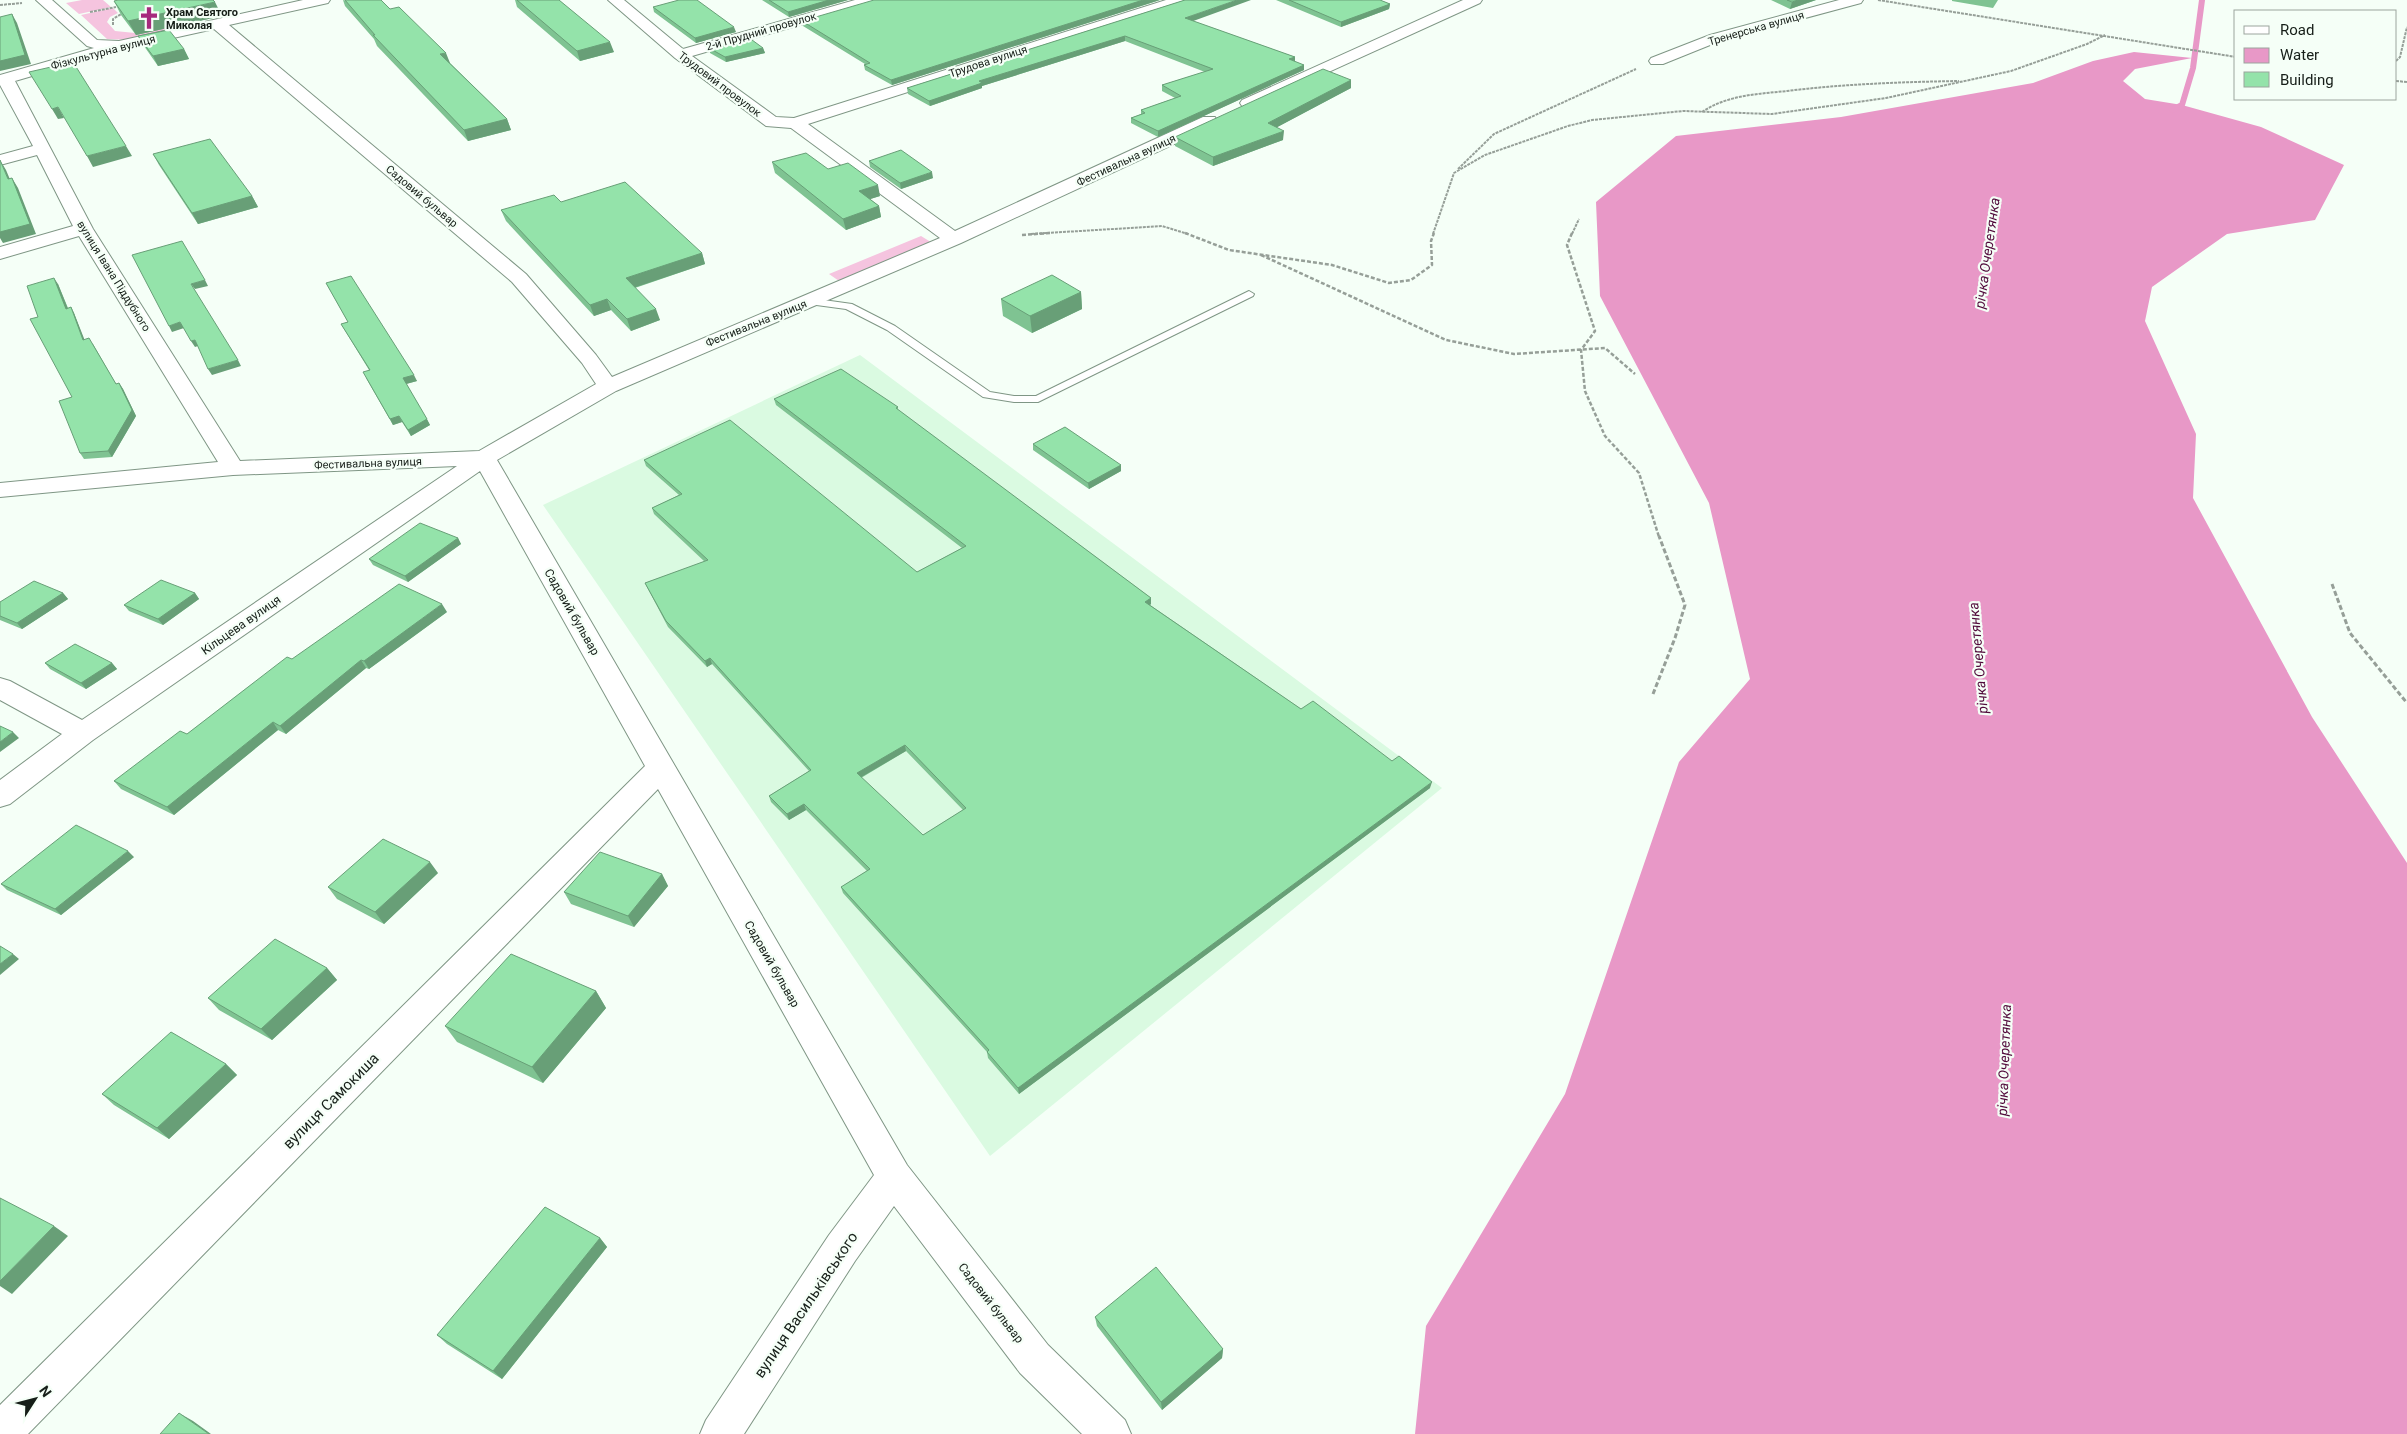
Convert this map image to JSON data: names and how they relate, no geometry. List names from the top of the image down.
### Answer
{
  "streets": {
    "street": [
      "Тренерська вулиця",
      "2-й Прудний провулок",
      "Фізкультурна вулиця",
      "Трудова вулиця",
      "Трудовий провулок",
      "Фестивальна вулиця",
      "Садовий бульвар",
      "вулиця Івана Піддубного",
      "Кільцева вулиця",
      "вулиця Самокиша",
      "вулиця Васильківського"
    ]
  },
  "crossings": [
    ["2-й Прудний провулок", "Трудовий провулок"],
    ["Фізкультурна вулиця", "Садовий бульвар"],
    ["Фізкультурна вулиця", "вулиця Івана Піддубного"],
    ["Трудова вулиця", "Трудовий провулок"],
    ["Фестивальна вулиця", "Садовий бульвар"],
    ["Фестивальна вулиця", "вулиця Івана Піддубного"],
    ["Фестивальна вулиця", "Кільцева вулиця"],
    ["Садовий бульвар", "Кільцева вулиця"],
    ["Садовий бульвар", "вулиця Самокиша"],
    ["Садовий бульвар", "вулиця Васильківського"]
  ],
  "water": ["річка Очеретянка"],
  "places": {
    "church": ["Храм Святого Миколая"]
  },
  "legend": ["Road", "Water", "Building"],
  "north": "top right"
}
